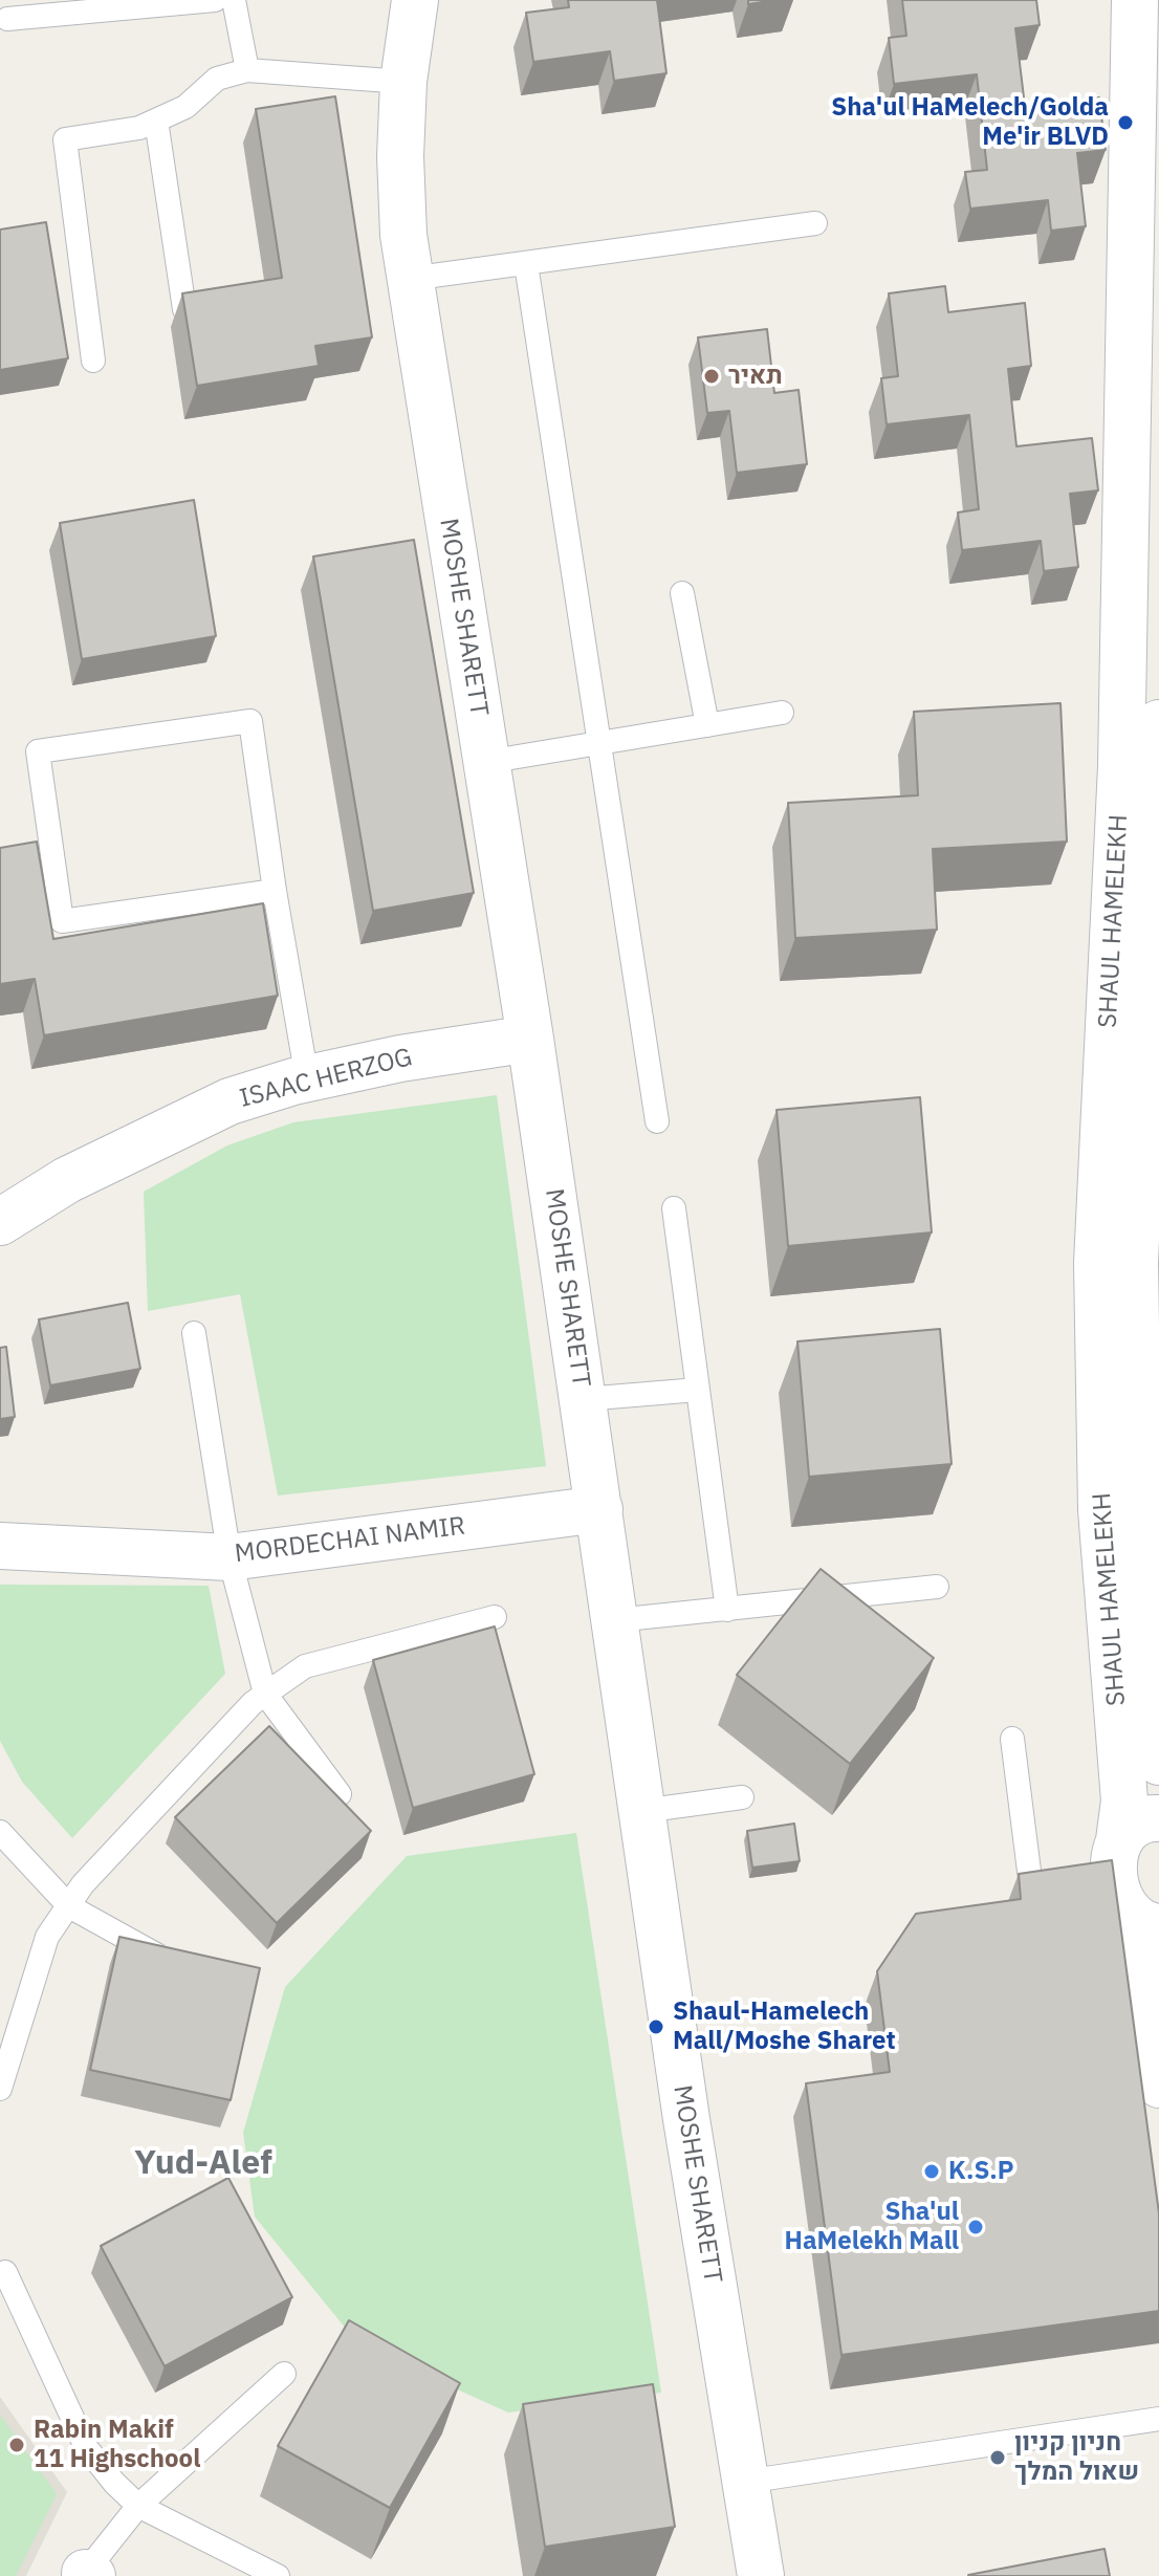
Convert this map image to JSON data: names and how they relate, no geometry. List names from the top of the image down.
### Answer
{
  "streets": {
    "street": [
      "MOSHE SHARETT",
      "SHAUL HAMELEKH",
      "ISAAC HERZOG",
      "MORDECHAI NAMIR"
    ]
  },
  "crossings": [
    ["MOSHE SHARETT", "ISAAC HERZOG"],
    ["MOSHE SHARETT", "MORDECHAI NAMIR"]
  ],
  "districts": ["Yud-Alef"],
  "places": [
    "Sha'ul HaMelech/Golda Me'ir BLVD",
    "תאיר",
    "Shaul-Hamelech Mall/Moshe Sharet",
    "K.S.P",
    "Sha'ul HaMelekh Mall",
    "Rabin Makif 11 Highschool",
    "חניון קניון שאול המלך"
  ]
}
